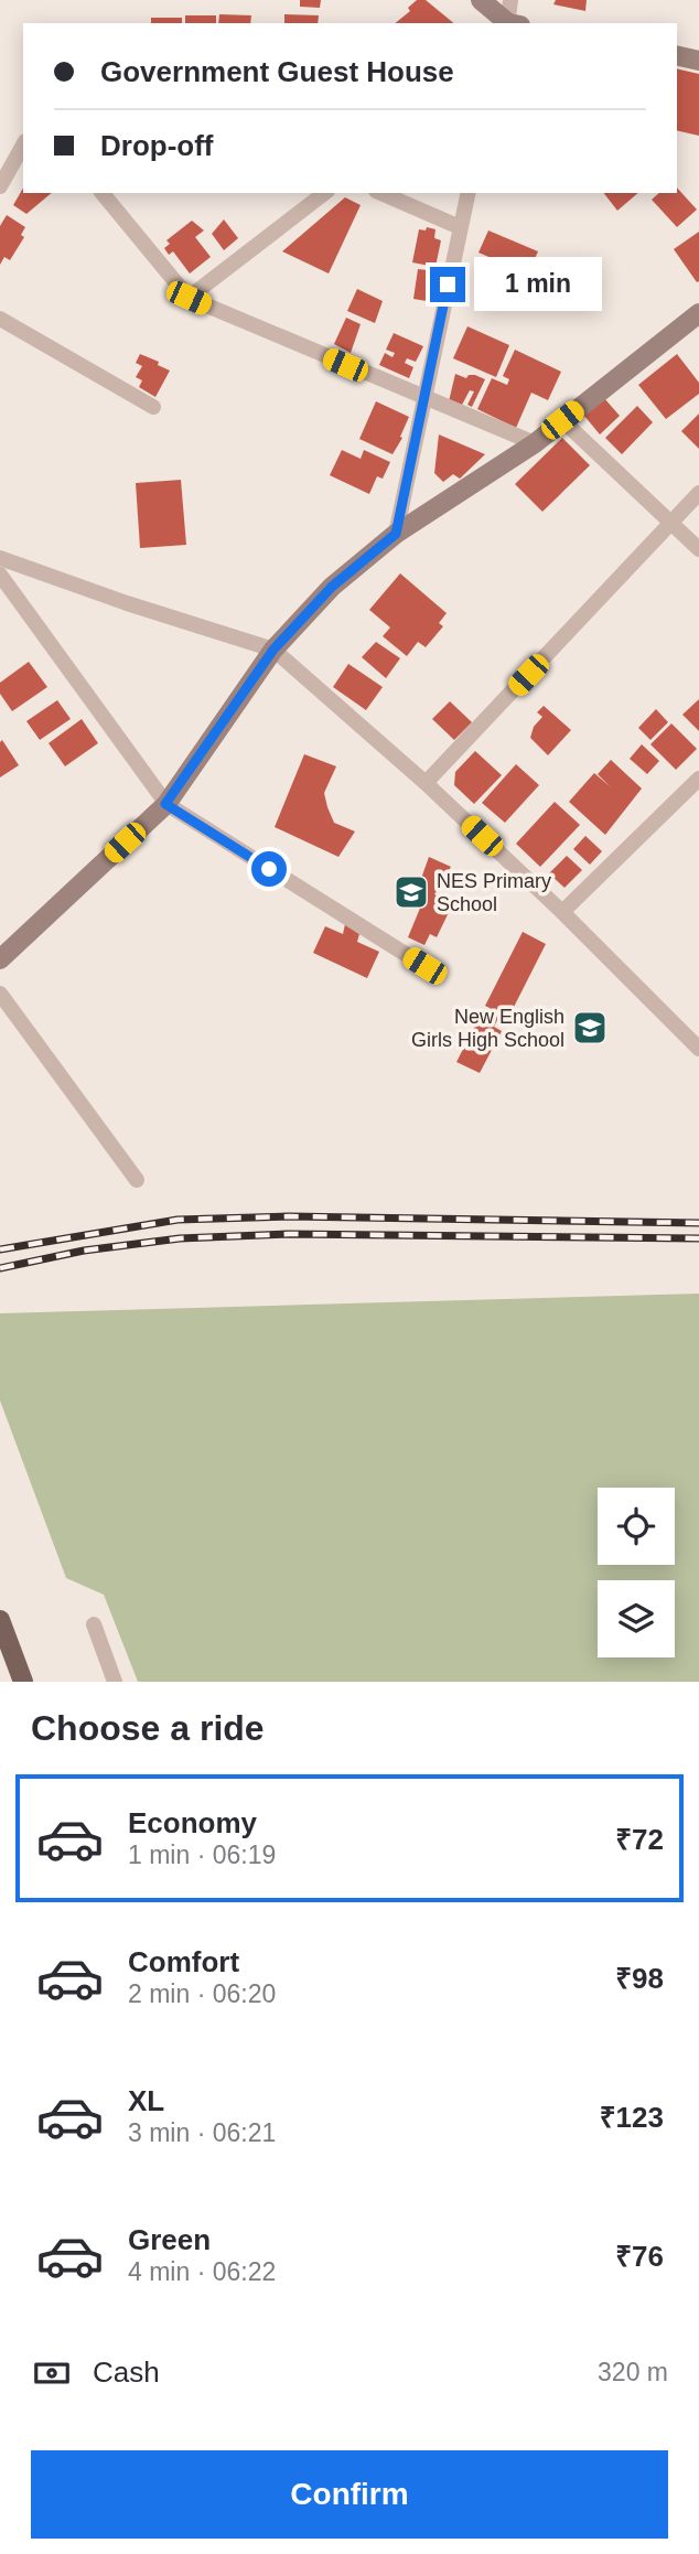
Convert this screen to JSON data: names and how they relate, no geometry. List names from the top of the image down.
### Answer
{
  "places": {
    "school or university": ["NES Primary School", "New English Girls High School"]
  },
  "page": {
    "banner": ["Government Guest House", "Drop-off"],
    "bubble": "1 min",
    "heading": "Choose a ride",
    "list": [
      {
        "name": "Economy",
        "note": "1 min · 06:19",
        "value": "₹72"
      },
      {
        "name": "Comfort",
        "note": "2 min · 06:20",
        "value": "₹98"
      },
      {
        "name": "XL",
        "note": "3 min · 06:21",
        "value": "₹123"
      },
      {
        "name": "Green",
        "note": "4 min · 06:22",
        "value": "₹76"
      }
    ],
    "pay": ["Cash", "320 m"],
    "buttons": "Confirm"
  }
}
